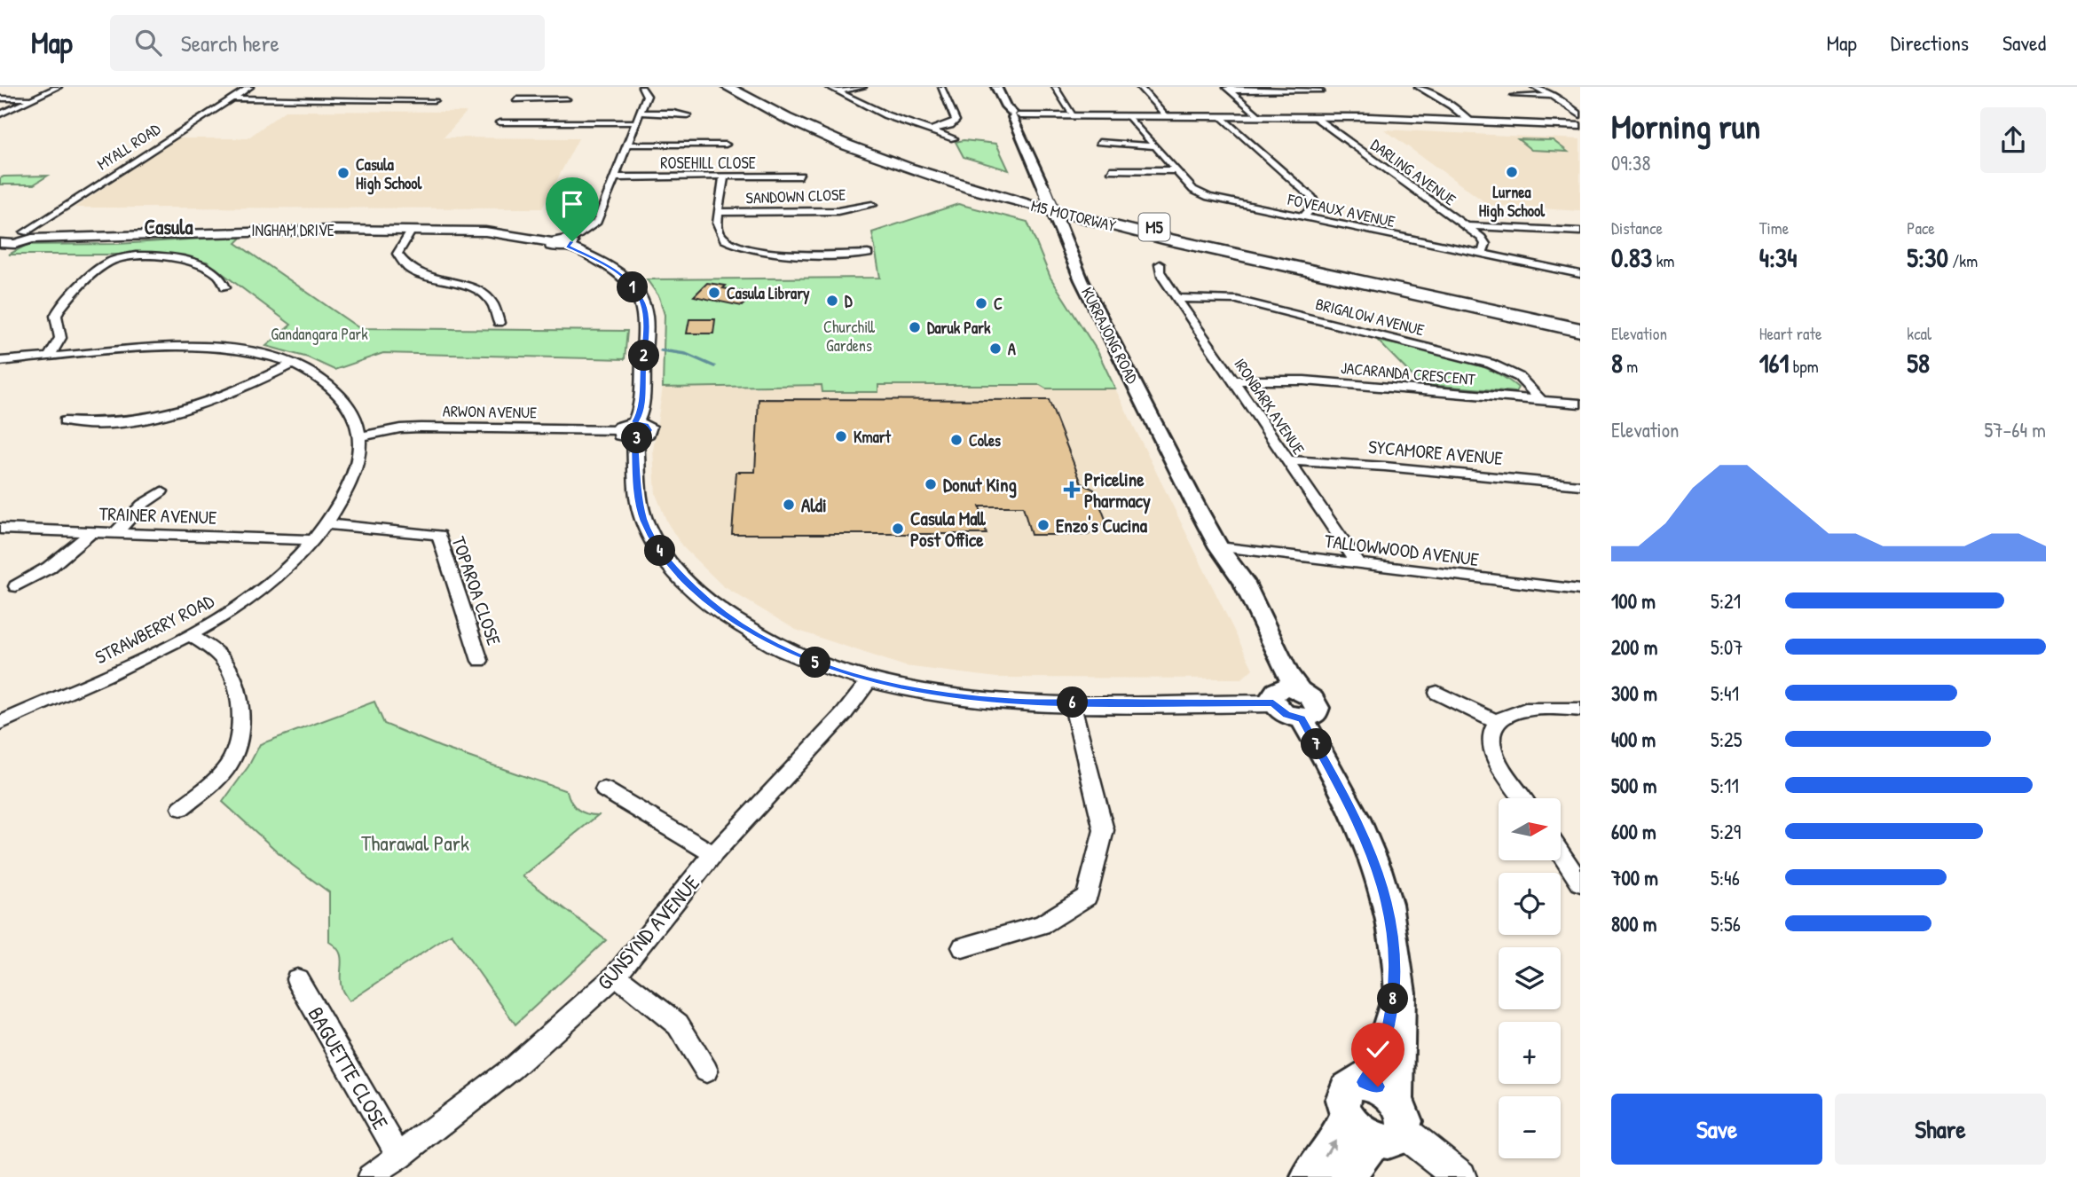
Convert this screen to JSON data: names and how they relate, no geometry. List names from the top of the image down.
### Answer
{
  "streets": {
    "highway": ["M5 MOTORWAY", "M5"],
    "main road": ["KURRAJONG ROAD"],
    "street": [
      "MYALL ROAD",
      "ROSEHILL CLOSE",
      "DARLING AVENUE",
      "SANDOWN CLOSE",
      "FOVEAUX AVENUE",
      "INGHAM DRIVE",
      "BRIGALOW AVENUE",
      "JACARANDA CRESCENT",
      "IRONBARK AVENUE",
      "ARWON AVENUE",
      "SYCAMORE AVENUE",
      "TRAINER AVENUE",
      "TALLOWWOOD AVENUE",
      "TOPAROA CLOSE",
      "STRAWBERRY ROAD",
      "GUNSYND AVENUE",
      "BAGUETTE CLOSE"
    ]
  },
  "crossings": [
    ["MYALL ROAD", "INGHAM DRIVE"],
    ["DARLING AVENUE", "FOVEAUX AVENUE"],
    ["BRIGALOW AVENUE", "JACARANDA CRESCENT"],
    ["BRIGALOW AVENUE", "IRONBARK AVENUE"],
    ["KURRAJONG ROAD", "TALLOWWOOD AVENUE"],
    ["JACARANDA CRESCENT", "IRONBARK AVENUE"],
    ["IRONBARK AVENUE", "SYCAMORE AVENUE"],
    ["IRONBARK AVENUE", "TALLOWWOOD AVENUE"],
    ["ARWON AVENUE", "STRAWBERRY ROAD"],
    ["TRAINER AVENUE", "STRAWBERRY ROAD"],
    ["TOPAROA CLOSE", "STRAWBERRY ROAD"],
    ["GUNSYND AVENUE", "BAGUETTE CLOSE"]
  ],
  "districts": ["Casula"],
  "parks": ["Churchill Gardens", "Gandangara Park", "Tharawal Park"],
  "places": {
    "other": [
      "Lurnea High School",
      "Casula High School",
      "Casula Library",
      "D",
      "C",
      "Daruk Park",
      "A",
      "Kmart",
      "Coles",
      "Donut King",
      "Aldi",
      "Enzo's Cucina",
      "Casula Mall Post Office"
    ],
    "health": ["Priceline Pharmacy"]
  },
  "north": "right",
  "page": {
    "header": "Map",
    "search": "Search here",
    "nav": ["Map", "Directions", "Saved"],
    "heading": ["Morning run", "09:38"],
    "stats": [
      ["Distance", "0.83 km"],
      ["Time", "4:34"],
      ["Pace", "5:30 /km"],
      ["Elevation", "8 m"],
      ["Heart rate", "161 bpm"],
      ["kcal", "58"]
    ],
    "pins": [
      "1",
      "2",
      "3",
      "4",
      "5",
      "6",
      "7",
      "8"
    ],
    "chart": ["Elevation", "57–64 m"],
    "list": [
      {
        "name": "100 m",
        "note": "5:21"
      },
      {
        "name": "200 m",
        "note": "5:07"
      },
      {
        "name": "300 m",
        "note": "5:41"
      },
      {
        "name": "400 m",
        "note": "5:25"
      },
      {
        "name": "500 m",
        "note": "5:11"
      },
      {
        "name": "600 m",
        "note": "5:29"
      },
      {
        "name": "700 m",
        "note": "5:46"
      },
      {
        "name": "800 m",
        "note": "5:56"
      }
    ],
    "map_buttons": ["+", "−"],
    "buttons": ["Save", "Share"]
  }
}
